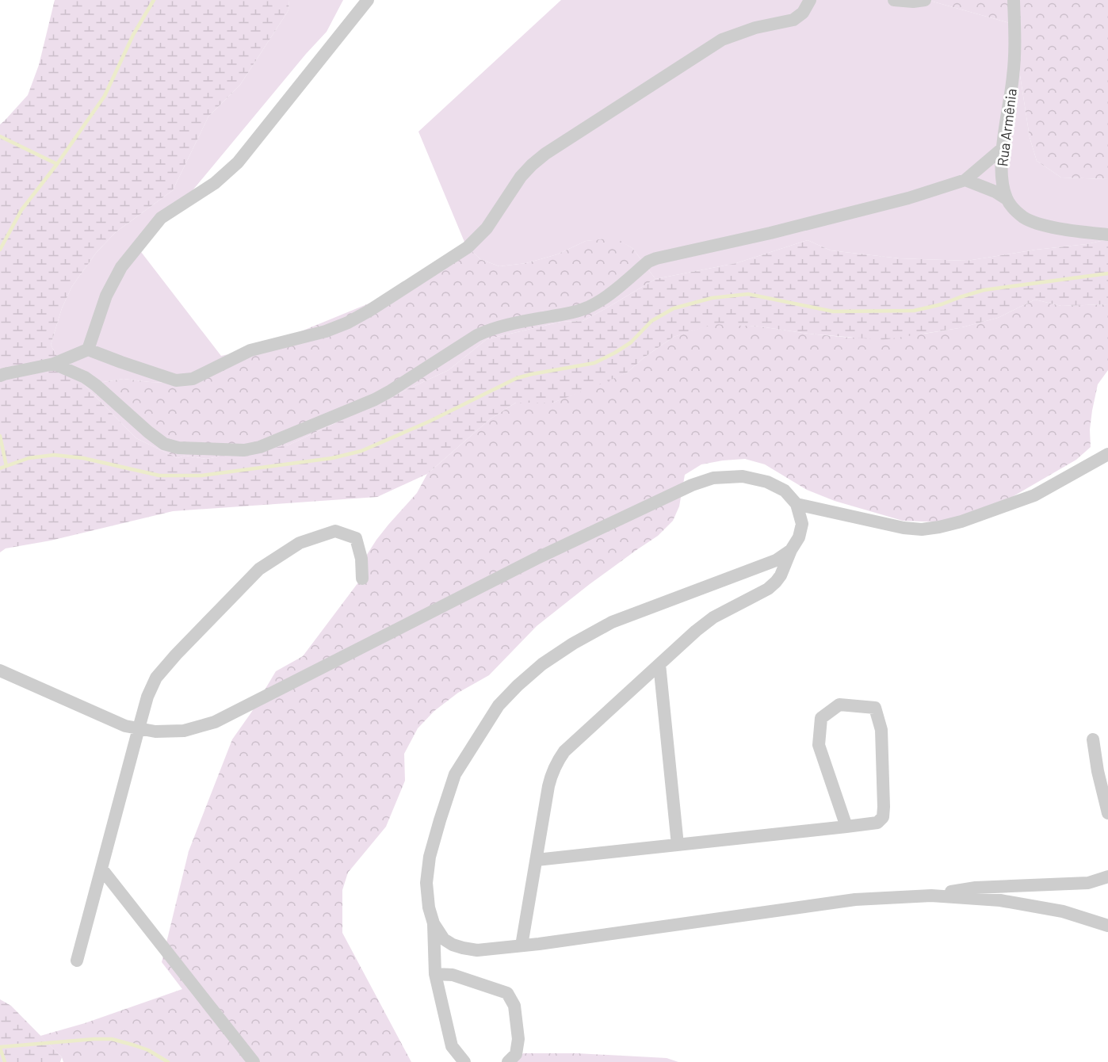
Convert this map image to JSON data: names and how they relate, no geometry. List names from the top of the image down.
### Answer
{
  "streets": {
    "street": ["Rua Armênia"]
  }
}
